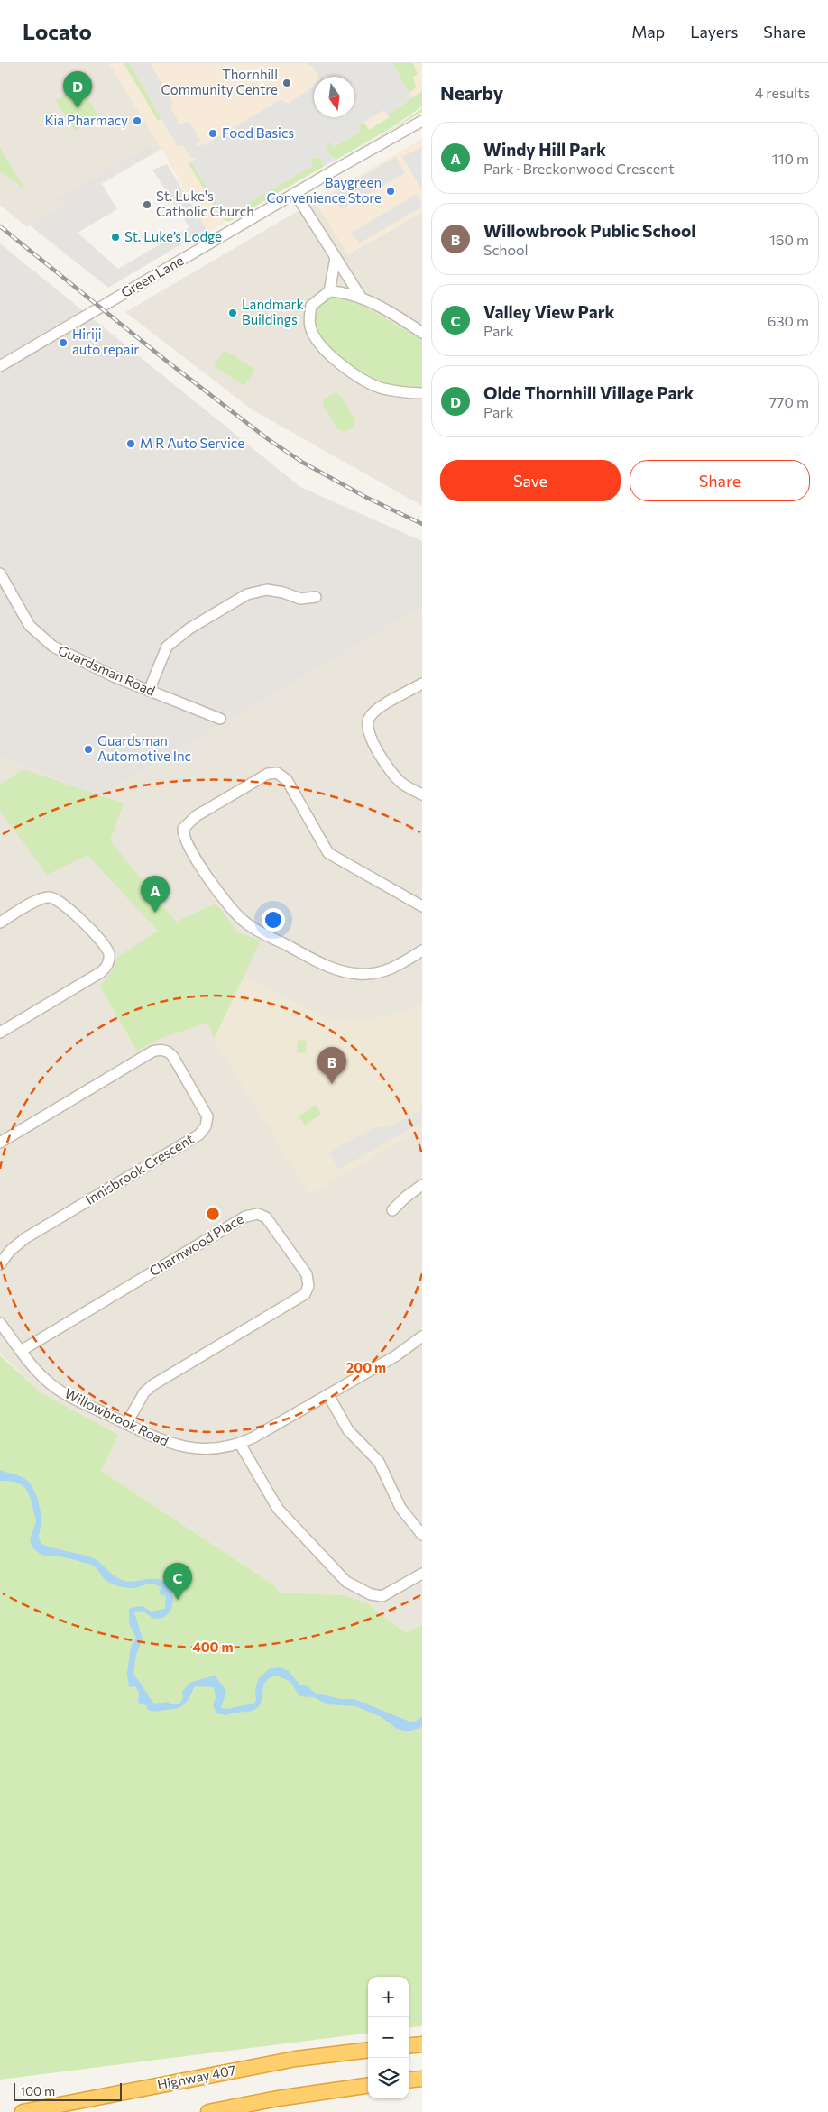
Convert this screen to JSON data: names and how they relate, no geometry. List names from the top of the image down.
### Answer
{
  "streets": {
    "highway": ["Highway 407"],
    "street": [
      "Green Lane",
      "Guardsman Road",
      "Innisbrook Crescent",
      "Charnwood Place",
      "Willowbrook Road"
    ]
  },
  "crossings": [
    ["Charnwood Place", "Willowbrook Road"]
  ],
  "places": [
    "Thornhill Community Centre",
    "Kia Pharmacy",
    "Food Basics",
    "Baygreen Convenience Store",
    "St. Luke's Catholic Church",
    "St. Luke’s Lodge",
    "Landmark Buildings",
    "Hiriji auto repair",
    "M R Auto Service",
    "Guardsman Automotive Inc"
  ],
  "scale_bar": "100 m",
  "north": "bottom",
  "page": {
    "header": "Locato",
    "nav": ["Map", "Layers", "Share"],
    "heading": ["Nearby", "4 results"],
    "pins": [
      "D",
      "A",
      "B",
      "C"
    ],
    "list": [
      {
        "mark": "A",
        "name": "Windy Hill Park",
        "note": "Park · Breckonwood Crescent",
        "value": "110 m"
      },
      {
        "mark": "B",
        "name": "Willowbrook Public School",
        "note": "School",
        "value": "160 m"
      },
      {
        "mark": "C",
        "name": "Valley View Park",
        "note": "Park",
        "value": "630 m"
      },
      {
        "mark": "D",
        "name": "Olde Thornhill Village Park",
        "note": "Park",
        "value": "770 m"
      }
    ],
    "buttons": ["Save", "Share"],
    "map_buttons": ["+", "−"],
    "scale": "100 m"
  },
  "rings": ["200 m", "400 m"]
}
